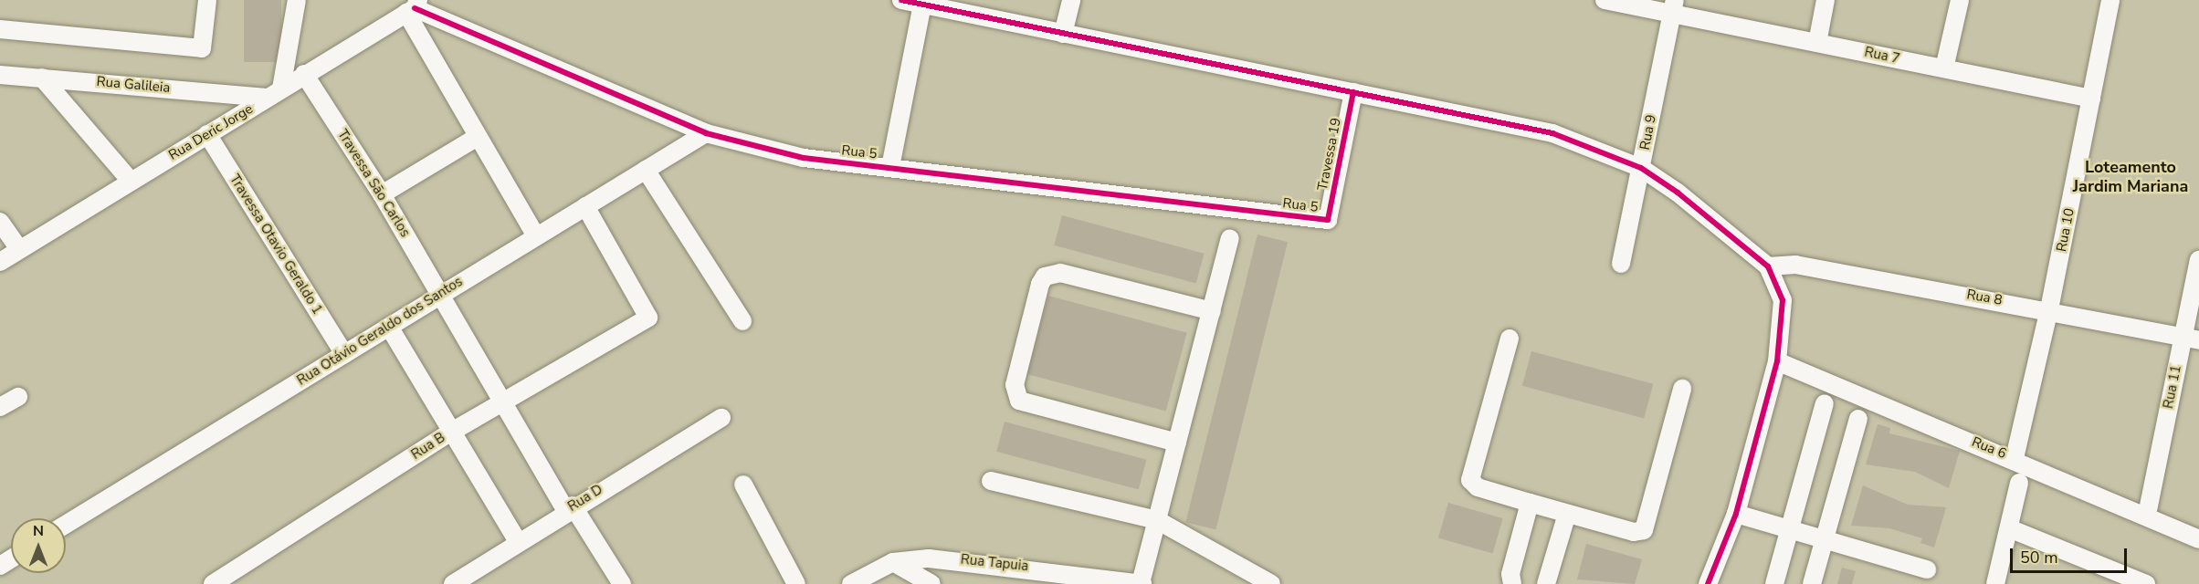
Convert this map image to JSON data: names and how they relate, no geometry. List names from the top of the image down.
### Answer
{
  "streets": {
    "street": [
      "Rua 7",
      "Rua Galileia",
      "Rua Deric Jorge",
      "Rua 9",
      "Rua 5",
      "Travessa 19",
      "Travessa São Carlos",
      "Rua 10",
      "Travessa Otavio Geraldo 1",
      "Rua 8",
      "Rua Otávio Geraldo dos Santos",
      "Rua 11",
      "Rua B",
      "Rua 6",
      "Rua D",
      "Rua Tapuia"
    ]
  },
  "crossings": [
    ["Rua 7", "Rua 9"],
    ["Rua 7", "Rua 10"],
    ["Rua Galileia", "Rua Deric Jorge"],
    ["Rua Deric Jorge", "Rua 5"],
    ["Rua Deric Jorge", "Travessa São Carlos"],
    ["Rua Deric Jorge", "Travessa Otavio Geraldo 1"],
    ["Rua 5", "Travessa 19"],
    ["Rua 5", "Rua Otávio Geraldo dos Santos"],
    ["Travessa São Carlos", "Rua Otávio Geraldo dos Santos"],
    ["Travessa São Carlos", "Rua B"],
    ["Travessa São Carlos", "Rua D"],
    ["Rua 10", "Rua 8"],
    ["Rua 10", "Rua 6"],
    ["Travessa Otavio Geraldo 1", "Rua Otávio Geraldo dos Santos"],
    ["Rua 8", "Rua 11"],
    ["Rua Otávio Geraldo dos Santos", "Rua B"],
    ["Rua 11", "Rua 6"]
  ],
  "districts": ["Loteamento Jardim Mariana"],
  "scale_bar": "50 m",
  "north": "top"
}
